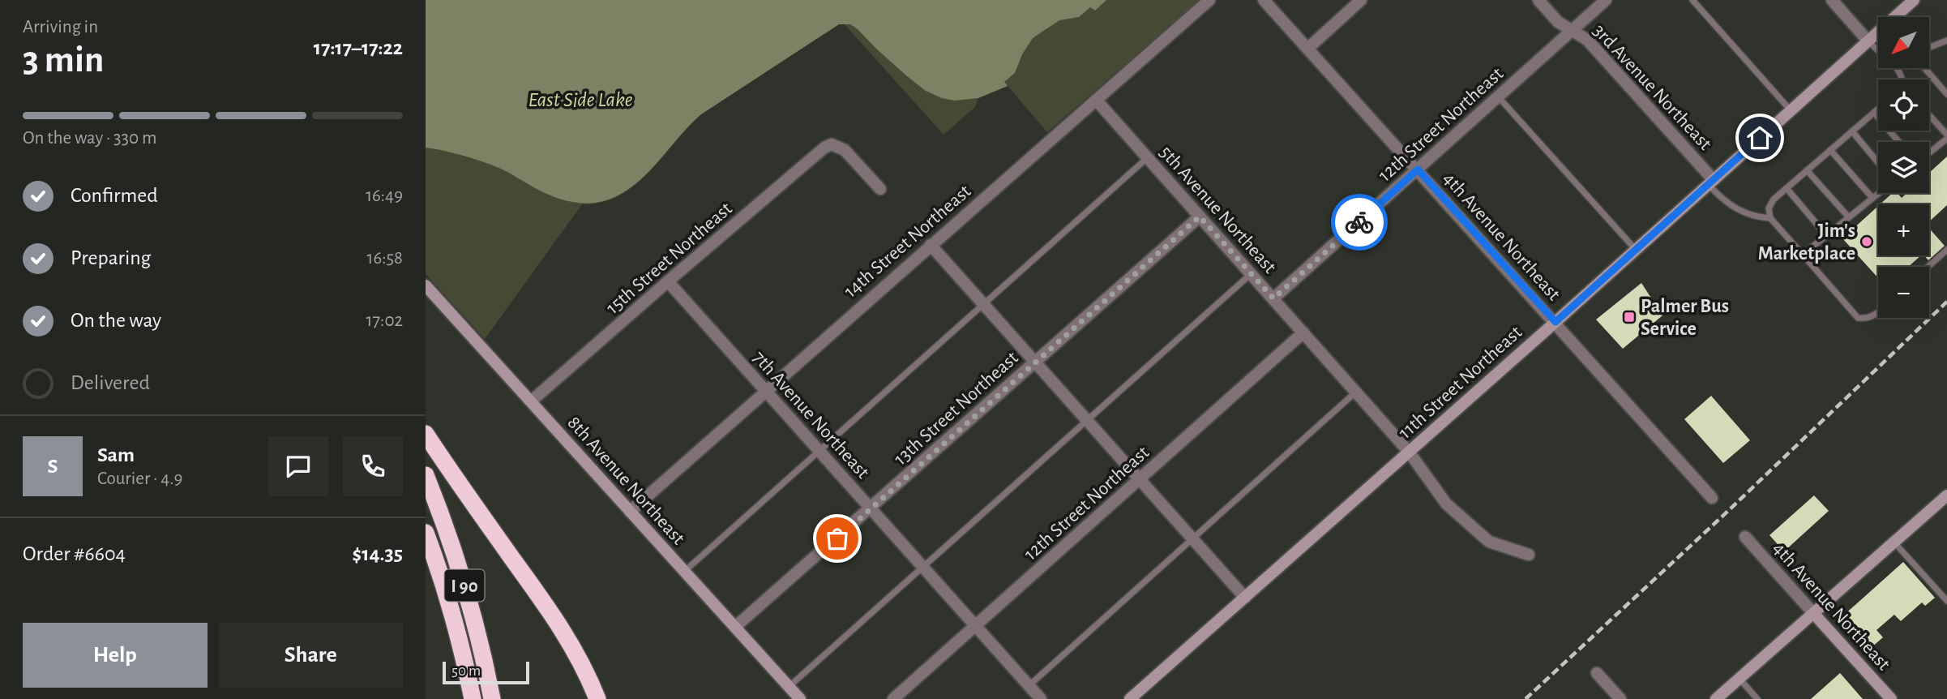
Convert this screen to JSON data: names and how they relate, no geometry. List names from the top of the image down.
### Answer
{
  "streets": {
    "highway": ["I 90"],
    "street": [
      "3rd Avenue Northeast",
      "12th Street Northeast",
      "5th Avenue Northeast",
      "4th Avenue Northeast",
      "14th Street Northeast",
      "15th Street Northeast",
      "11th Street Northeast",
      "13th Street Northeast",
      "7th Avenue Northeast",
      "8th Avenue Northeast"
    ]
  },
  "crossings": [
    ["3rd Avenue Northeast", "12th Street Northeast"],
    ["3rd Avenue Northeast", "11th Street Northeast"],
    ["12th Street Northeast", "5th Avenue Northeast"],
    ["12th Street Northeast", "4th Avenue Northeast"],
    ["12th Street Northeast", "7th Avenue Northeast"],
    ["5th Avenue Northeast", "14th Street Northeast"],
    ["5th Avenue Northeast", "11th Street Northeast"],
    ["5th Avenue Northeast", "13th Street Northeast"],
    ["4th Avenue Northeast", "11th Street Northeast"],
    ["14th Street Northeast", "7th Avenue Northeast"],
    ["14th Street Northeast", "8th Avenue Northeast"],
    ["15th Street Northeast", "7th Avenue Northeast"],
    ["15th Street Northeast", "8th Avenue Northeast"],
    ["13th Street Northeast", "7th Avenue Northeast"],
    ["13th Street Northeast", "8th Avenue Northeast"]
  ],
  "water": ["East Side Lake"],
  "places": {
    "other": ["Jim's Marketplace"],
    "transit": ["Palmer Bus Service"]
  },
  "scale_bar": "50 m",
  "north": "bottom left",
  "page": {
    "heading": ["3 min", "Arriving in", "17:17–17:22"],
    "panel": [
      "Sam",
      "Courier · 4.9",
      "Order #6604",
      "$14.35"
    ],
    "map_buttons": ["+", "−"],
    "bar": "On the way · 330 m",
    "list": [
      ["Confirmed", "16:49"],
      ["Preparing", "16:58"],
      ["On the way", "17:02"],
      "Delivered"
    ],
    "round": "S",
    "buttons": ["Help", "Share"],
    "scale": "50 m"
  }
}
